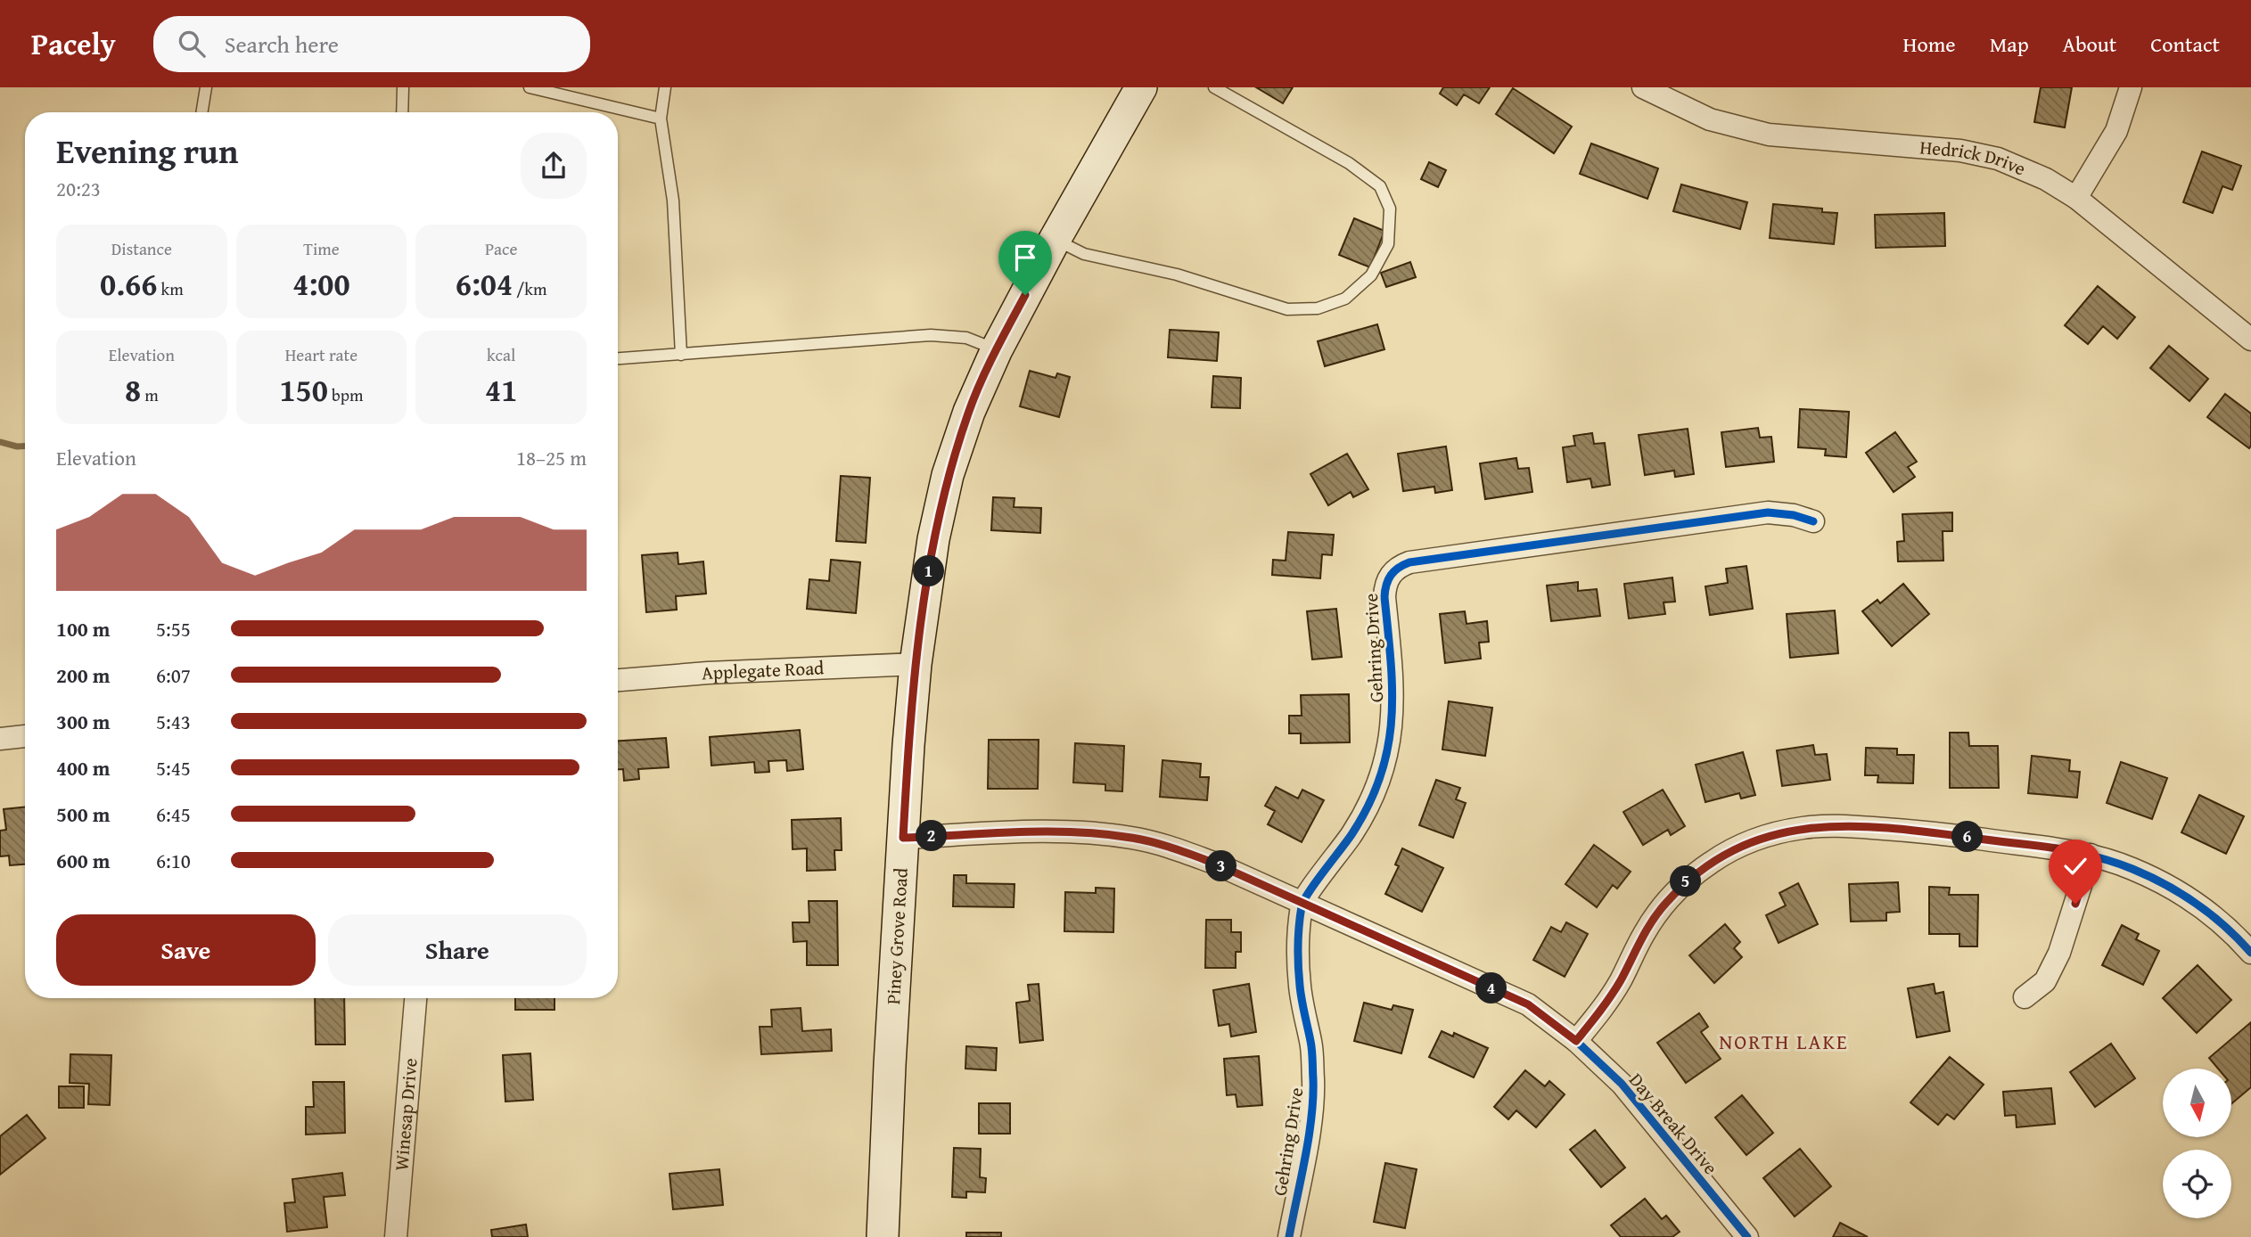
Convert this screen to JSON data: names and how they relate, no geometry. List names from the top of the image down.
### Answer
{
  "streets": {
    "main road": ["Piney Grove Road"],
    "street": [
      "Hedrick Drive",
      "Gehring Drive",
      "Applegate Road",
      "Winesap Drive",
      "Day Break Drive"
    ]
  },
  "crossings": [
    ["Gehring Drive", "Day Break Drive"],
    ["Applegate Road", "Piney Grove Road"],
    ["Piney Grove Road", "Day Break Drive"]
  ],
  "districts": ["NORTH LAKE"],
  "north": "bottom",
  "page": {
    "header": "Pacely",
    "search": "Search here",
    "nav": [
      "Home",
      "Map",
      "About",
      "Contact"
    ],
    "heading": ["Evening run", "20:23"],
    "stats": [
      ["Distance", "0.66 km"],
      ["Time", "4:00"],
      ["Pace", "6:04 /km"],
      ["Elevation", "8 m"],
      ["Heart rate", "150 bpm"],
      ["kcal", "41"]
    ],
    "chart": ["Elevation", "18–25 m"],
    "pins": [
      "1",
      "2",
      "6",
      "3",
      "5",
      "4"
    ],
    "list": [
      {
        "name": "100 m",
        "note": "5:55"
      },
      {
        "name": "200 m",
        "note": "6:07"
      },
      {
        "name": "300 m",
        "note": "5:43"
      },
      {
        "name": "400 m",
        "note": "5:45"
      },
      {
        "name": "500 m",
        "note": "6:45"
      },
      {
        "name": "600 m",
        "note": "6:10"
      }
    ],
    "buttons": ["Save", "Share"]
  }
}
